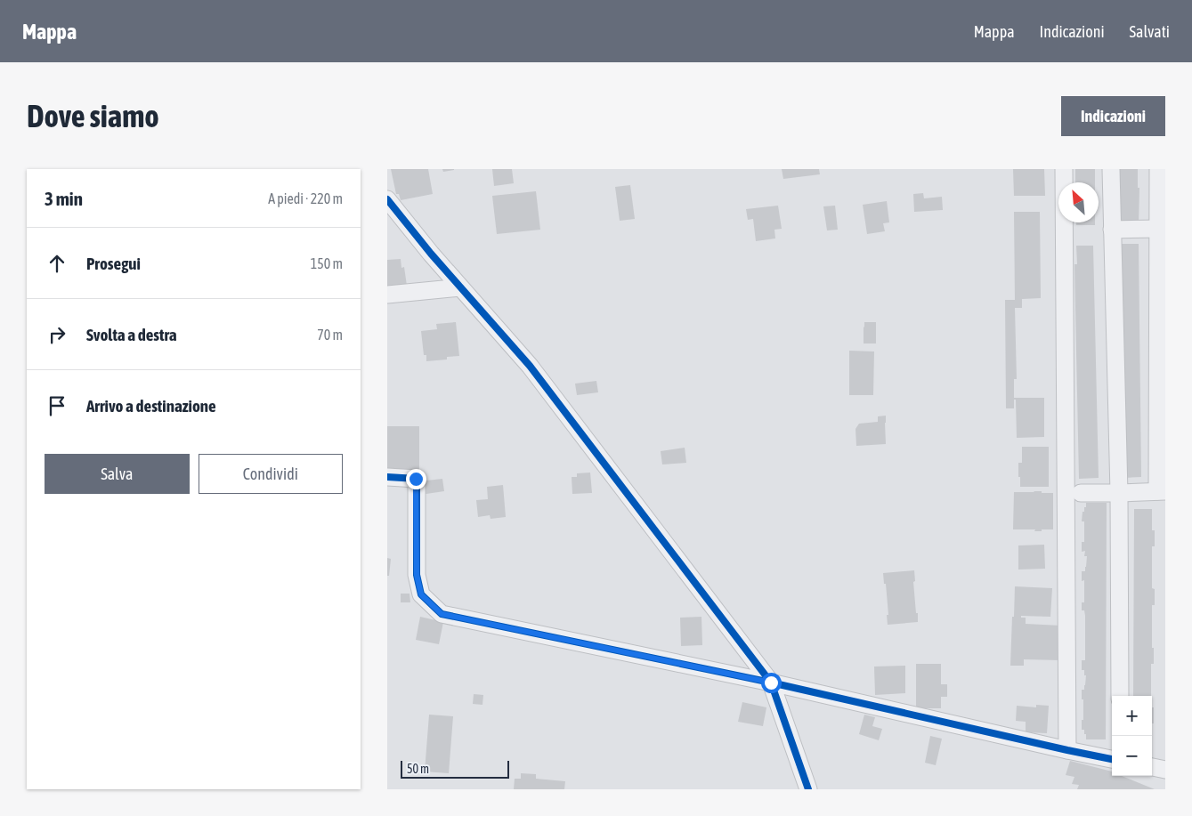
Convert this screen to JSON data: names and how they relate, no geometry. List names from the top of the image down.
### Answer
{
  "scale_bar": "50 m",
  "north": "top left",
  "page": {
    "header": "Mappa",
    "nav": ["Mappa", "Indicazioni", "Salvati"],
    "buttons": [
      "Indicazioni",
      ["Salva", "Condividi"]
    ],
    "title": "Dove siamo",
    "heading": ["3 min", "A piedi · 220 m"],
    "list": [
      ["Prosegui", "150 m"],
      ["Svolta a destra", "70 m"],
      "Arrivo a destinazione"
    ],
    "map_buttons": ["+", "−"],
    "scale": "50 m"
  }
}
